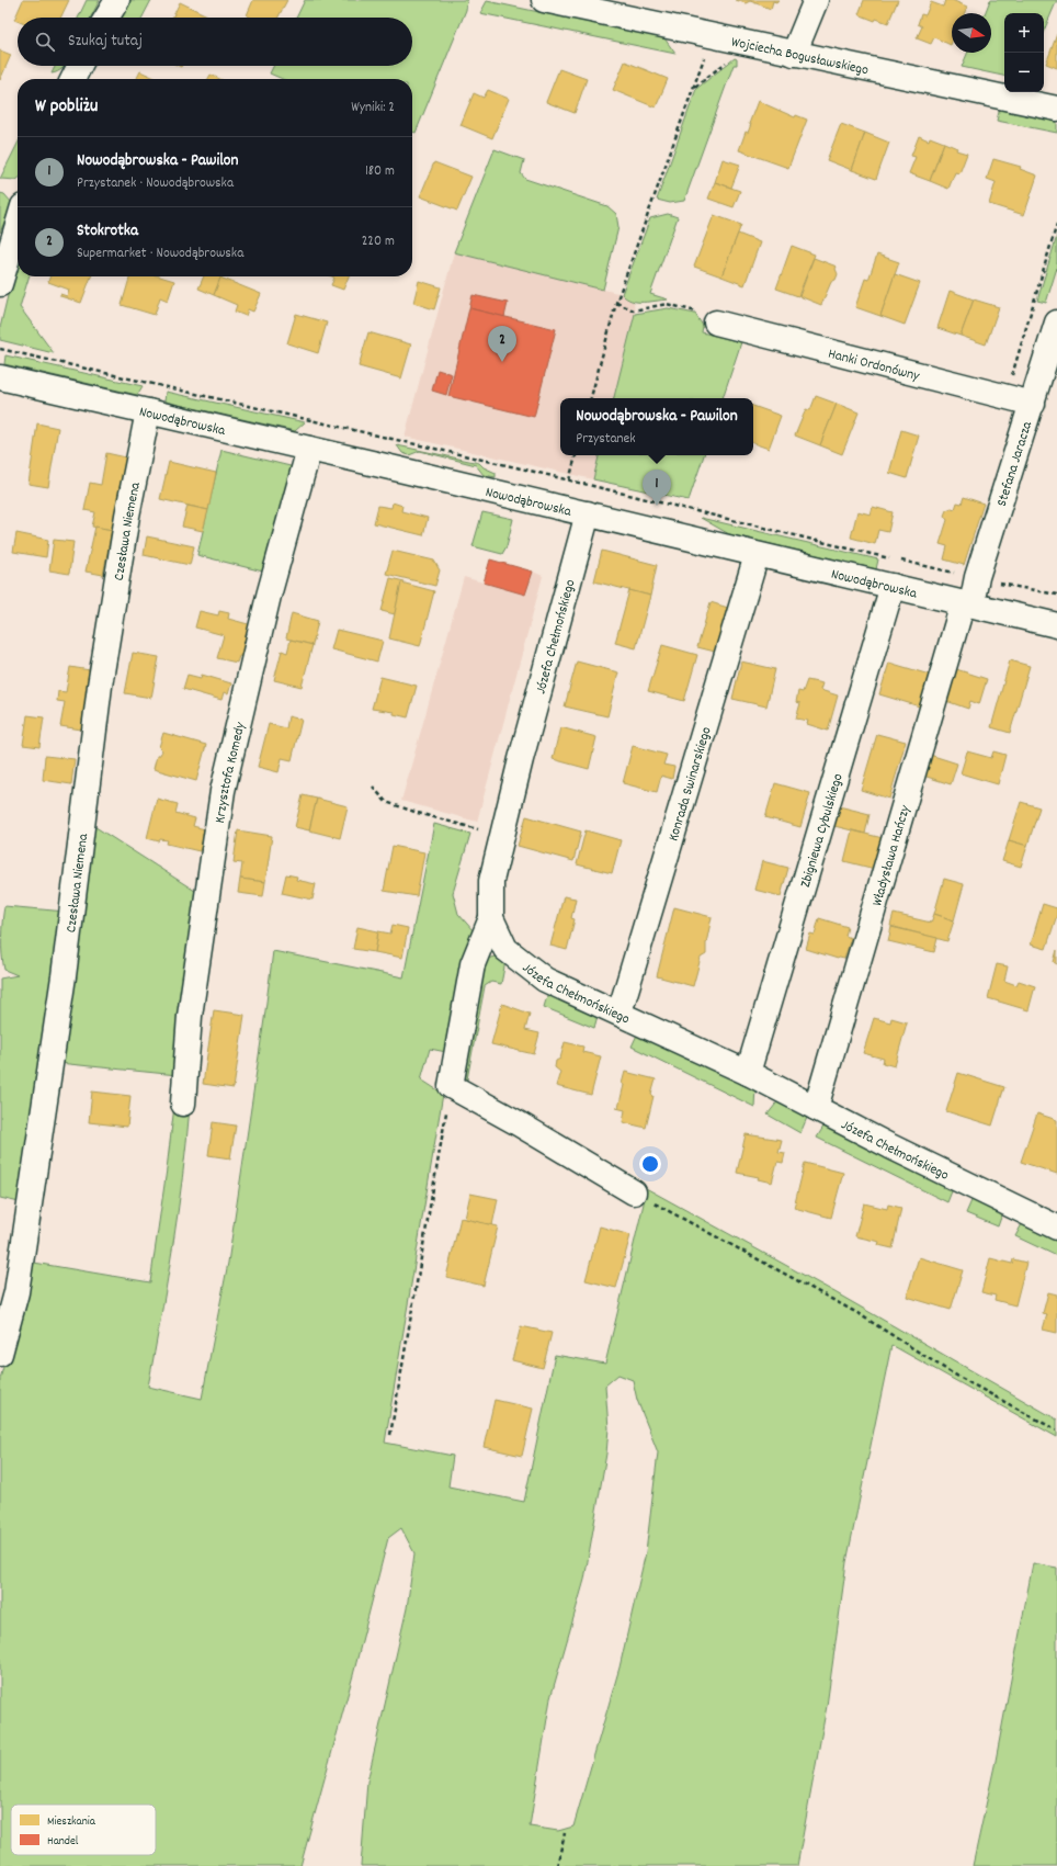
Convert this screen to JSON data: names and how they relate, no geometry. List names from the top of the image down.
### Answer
{
  "streets": {
    "street": [
      "Wojciecha Bogusławskiego",
      "Hanki Ordonówny",
      "Nowodąbrowska",
      "Stefana Jaracza",
      "Czesława Niemena",
      "Józefa Chełmońskiego",
      "Krzysztofa Komedy",
      "Konrada Swinarskiego",
      "Zbigniewa Cybulskiego",
      "Władysława Hańczy"
    ]
  },
  "crossings": [
    ["Hanki Ordonówny", "Stefana Jaracza"],
    ["Nowodąbrowska", "Stefana Jaracza"],
    ["Nowodąbrowska", "Czesława Niemena"],
    ["Nowodąbrowska", "Józefa Chełmońskiego"],
    ["Nowodąbrowska", "Krzysztofa Komedy"],
    ["Nowodąbrowska", "Konrada Swinarskiego"],
    ["Nowodąbrowska", "Zbigniewa Cybulskiego"],
    ["Nowodąbrowska", "Władysława Hańczy"],
    ["Stefana Jaracza", "Władysława Hańczy"],
    ["Józefa Chełmońskiego", "Konrada Swinarskiego"],
    ["Józefa Chełmońskiego", "Zbigniewa Cybulskiego"],
    ["Józefa Chełmońskiego", "Władysława Hańczy"]
  ],
  "legend": ["Mieszkania", "Handel"],
  "north": "right",
  "page": {
    "map_buttons": ["+", "−"],
    "search": "Szukaj tutaj",
    "heading": ["W pobliżu", "Wyniki: 2"],
    "list": [
      {
        "mark": "1",
        "name": "Nowodąbrowska - Pawilon",
        "note": "Przystanek · Nowodąbrowska",
        "value": "180 m"
      },
      {
        "mark": "2",
        "name": "Stokrotka",
        "note": "Supermarket · Nowodąbrowska",
        "value": "220 m"
      }
    ],
    "pins": ["2", "1"],
    "popup": ["Nowodąbrowska - Pawilon", "Przystanek"]
  }
}
